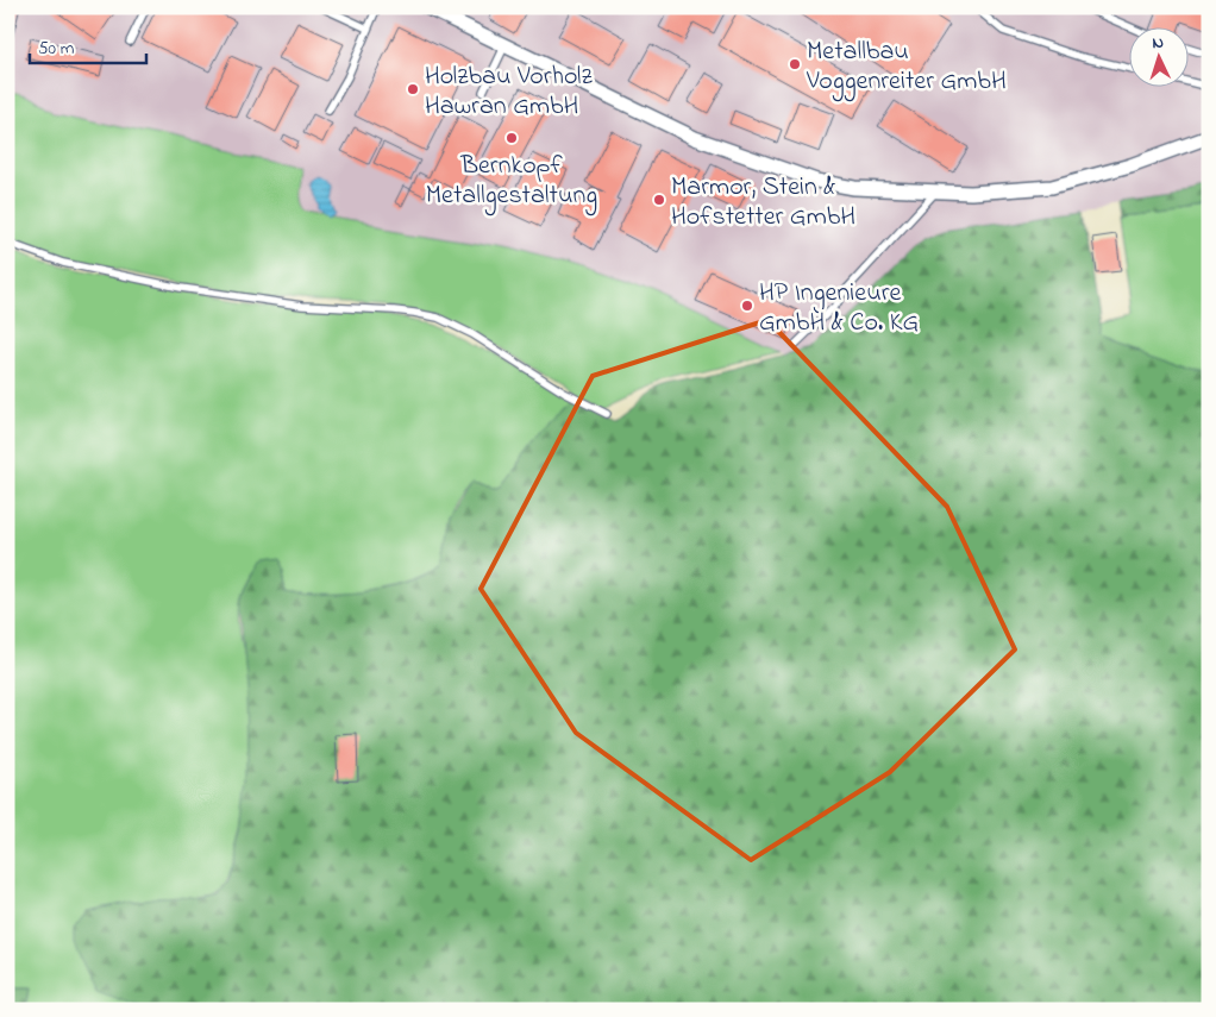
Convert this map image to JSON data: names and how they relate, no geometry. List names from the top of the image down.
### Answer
{
  "places": [
    "Metallbau Voggenreiter GmbH",
    "Holzbau Vorholz Hawran GmbH",
    "Bernkopf Metallgestaltung",
    "Marmor, Stein & Hofstetter GmbH",
    "HP Ingenieure GmbH & Co. KG"
  ],
  "scale_bar": "50 m",
  "north": "top"
}
